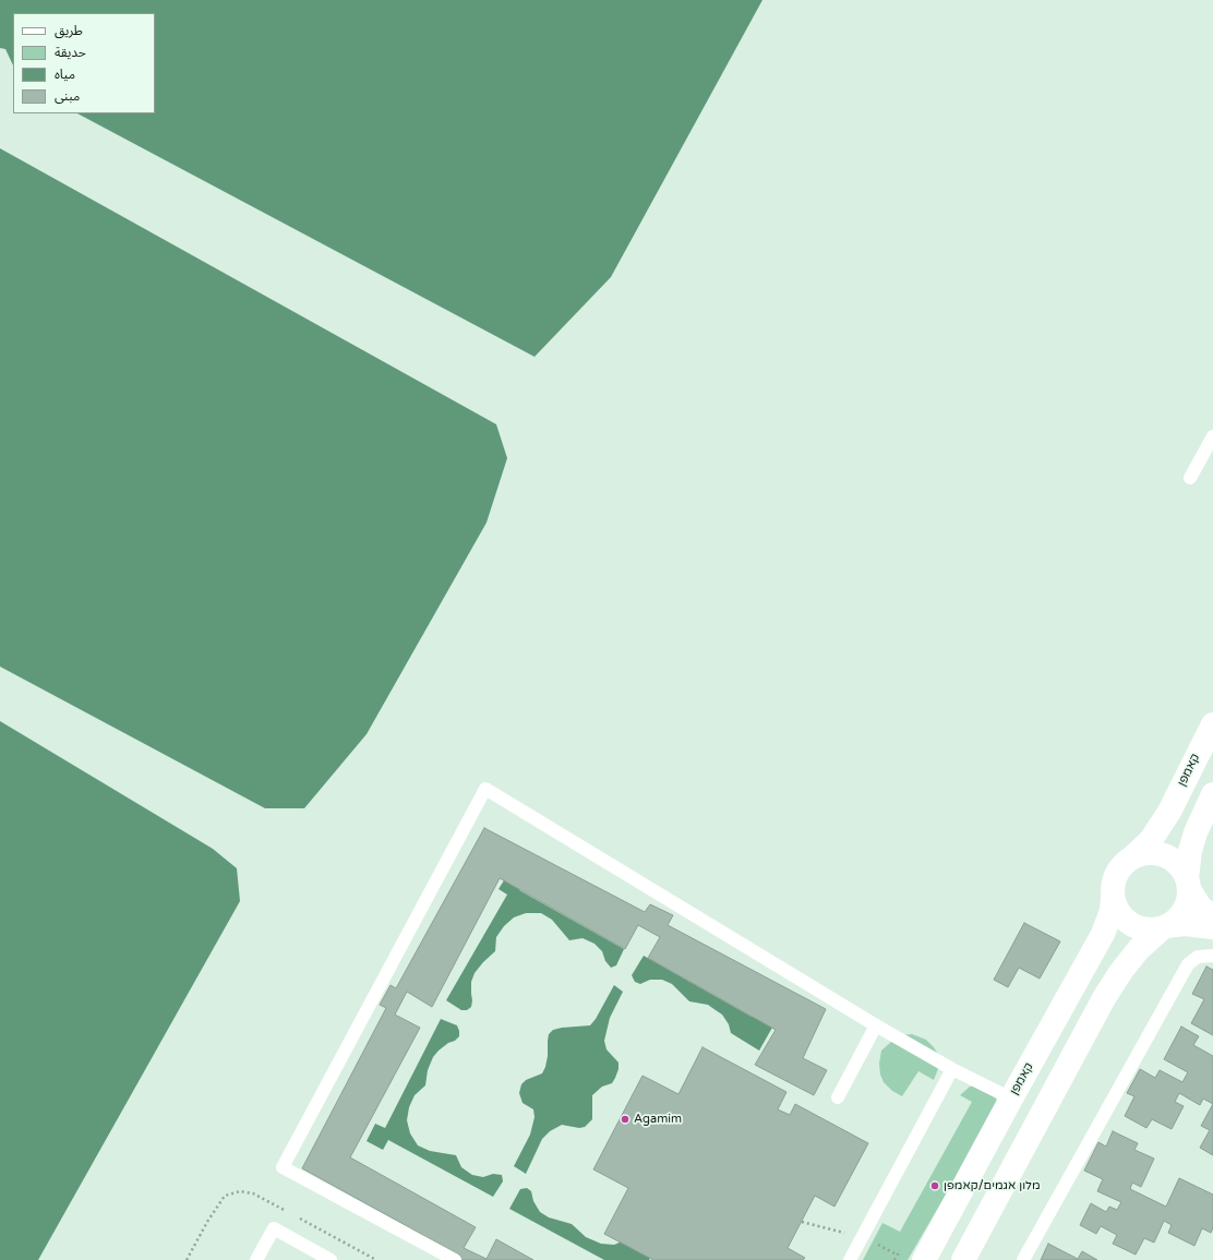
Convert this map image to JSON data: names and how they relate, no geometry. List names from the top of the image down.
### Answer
{
  "streets": {
    "street": ["קאמפן"]
  },
  "places": ["Agamim", "מלון אגמים/קאמפן"],
  "legend": [
    "طريق",
    "حديقة",
    "مياه",
    "مبنى"
  ]
}
